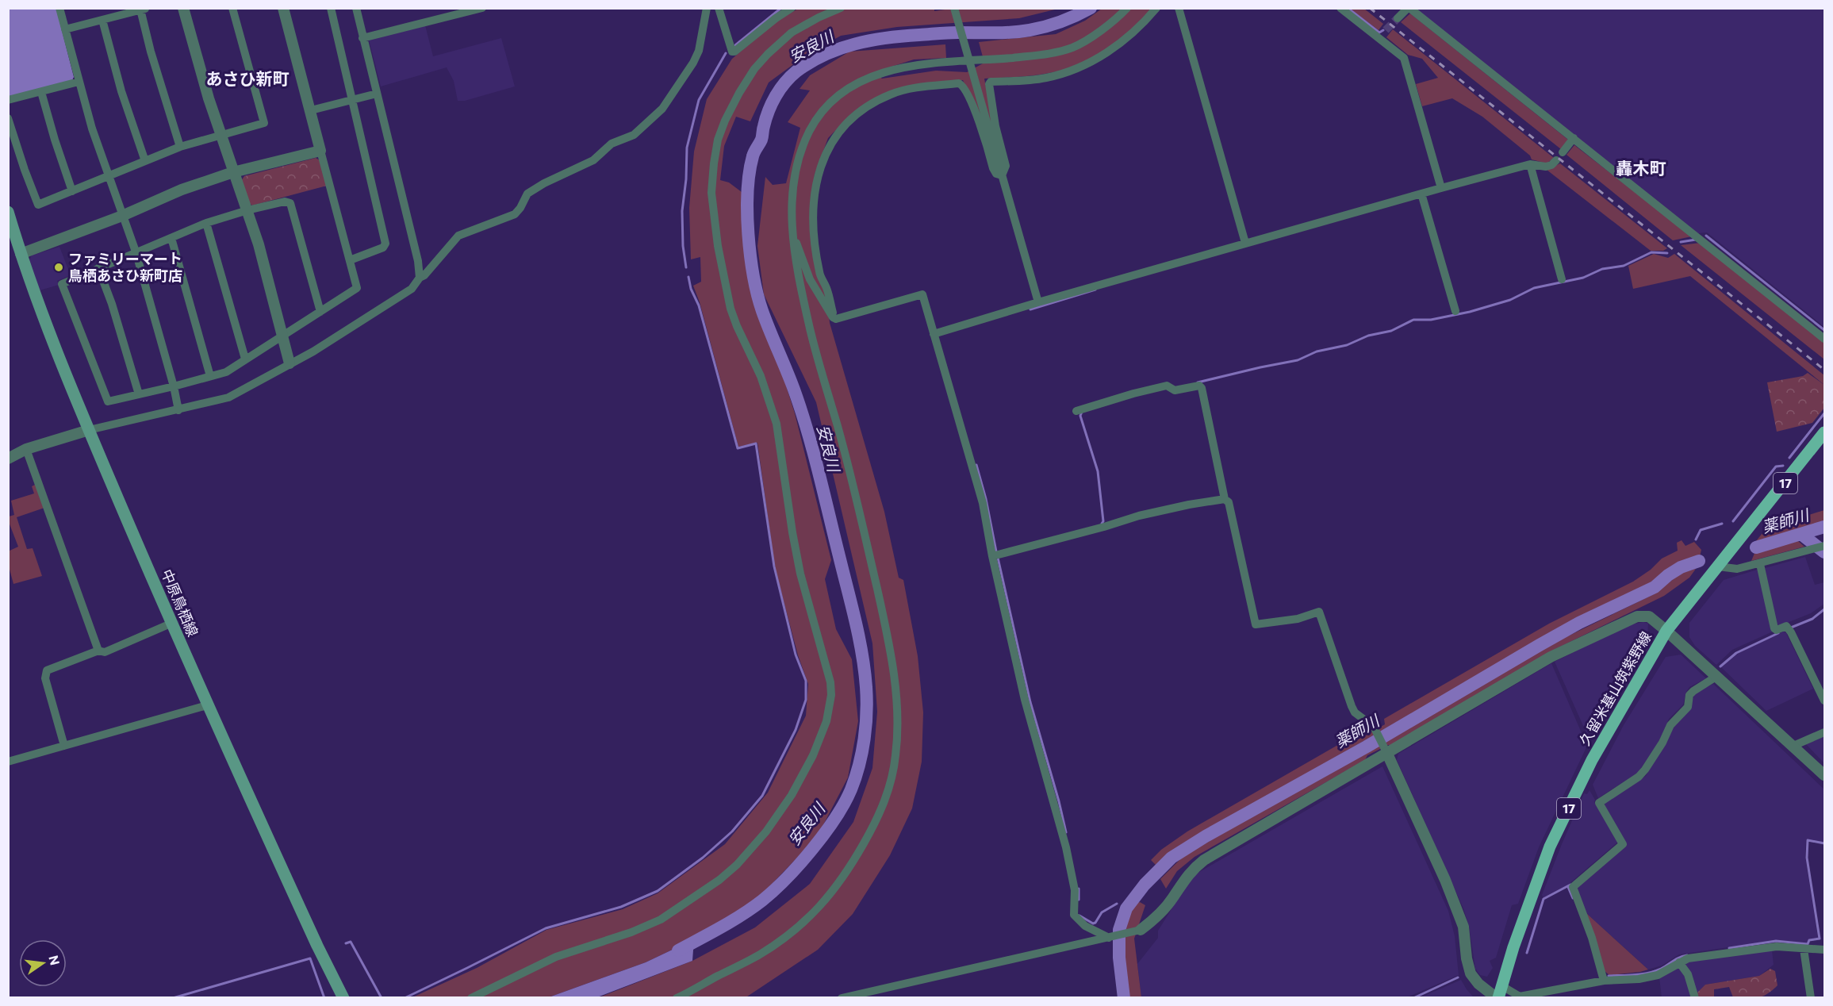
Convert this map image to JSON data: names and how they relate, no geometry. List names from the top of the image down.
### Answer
{
  "streets": {
    "main road": ["17", "中原鳥栖線", "久留米基山筑紫野線"]
  },
  "districts": ["あさひ新町", "轟木町"],
  "water": ["安良川", "薬師川"],
  "places": ["ファミリーマート 鳥栖あさひ新町店"],
  "north": "right"
}
